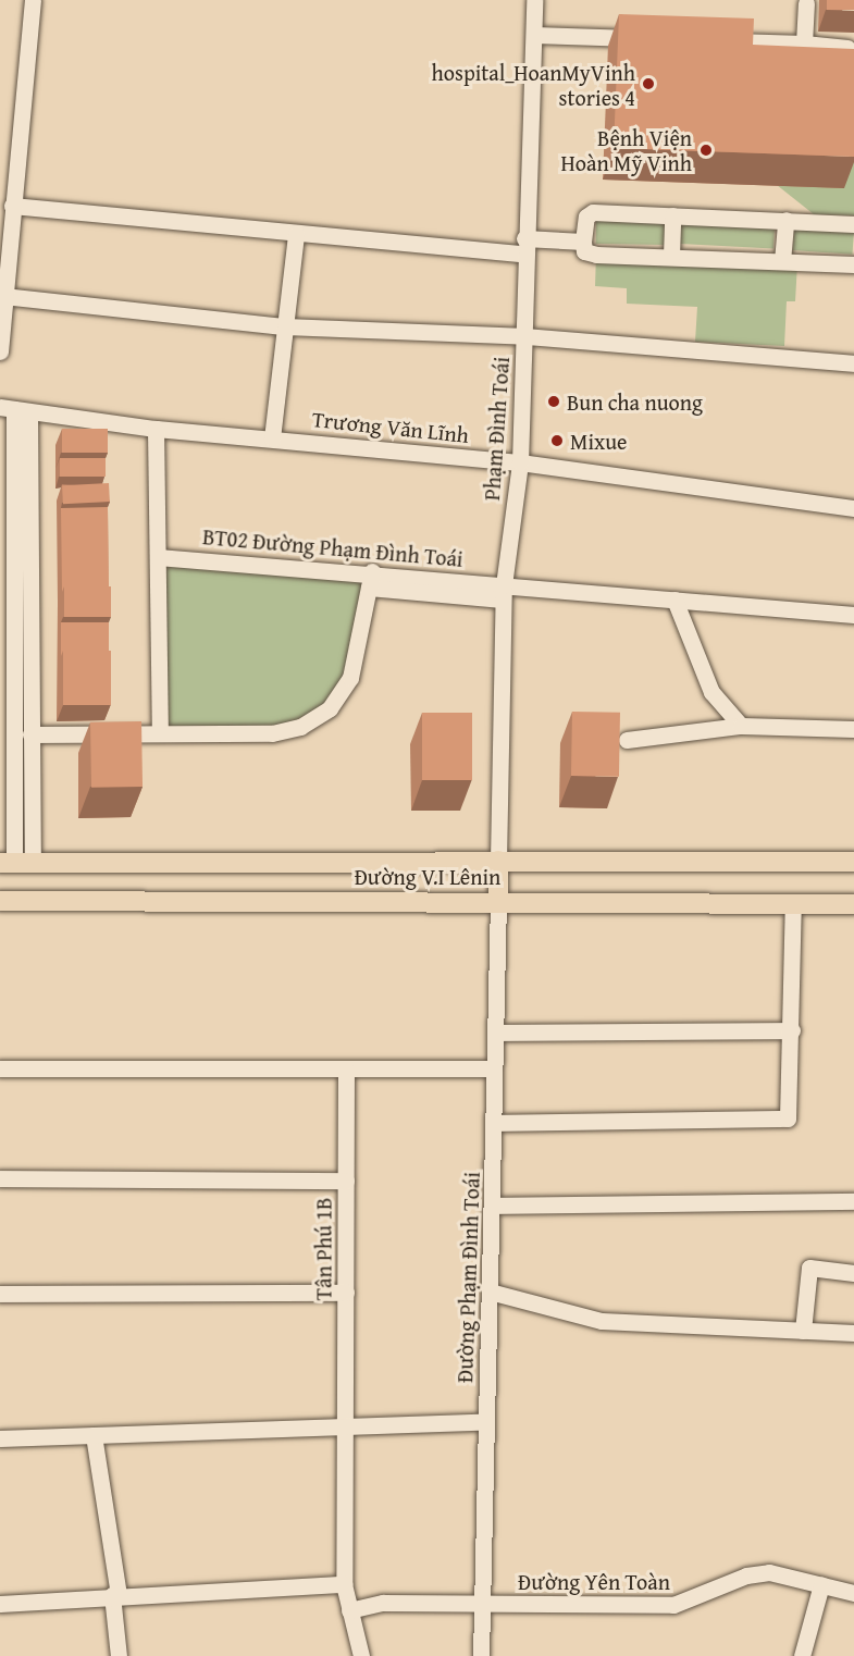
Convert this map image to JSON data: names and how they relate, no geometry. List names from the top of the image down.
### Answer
{
  "streets": {
    "main road": ["Đường V.I Lênin"],
    "street": [
      "Trương Văn Lĩnh",
      "Phạm Đình Toái",
      "BT02 Đường Phạm Đình Toái",
      "Tân Phú 1B",
      "Đường Phạm Đình Toái",
      "Đường Yên Toàn"
    ]
  },
  "crossings": [
    ["Trương Văn Lĩnh", "Phạm Đình Toái"],
    ["Phạm Đình Toái", "BT02 Đường Phạm Đình Toái"],
    ["Phạm Đình Toái", "Đường V.I Lênin"],
    ["Đường V.I Lênin", "Đường Phạm Đình Toái"],
    ["Tân Phú 1B", "Đường Yên Toàn"],
    ["Đường Phạm Đình Toái", "Đường Yên Toàn"]
  ],
  "places": [
    "hospital_HoanMyVinh stories 4",
    "Bệnh Viện Hoàn Mỹ Vinh",
    "Bun cha nuong",
    "Mixue"
  ]
}
